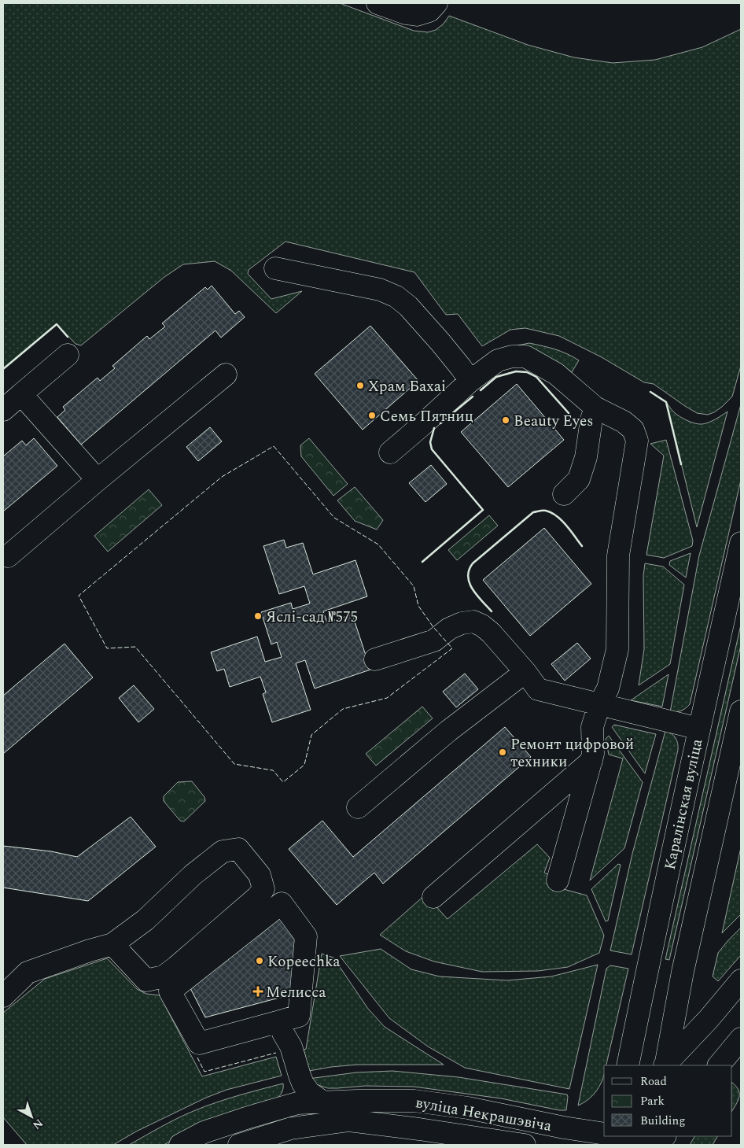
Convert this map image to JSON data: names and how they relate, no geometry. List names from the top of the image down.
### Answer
{
  "streets": {
    "main road": ["Каралінская вуліца", "вуліца Некрашэвіча"]
  },
  "places": {
    "other": [
      "Храм Бахаі",
      "Семь Пятниц",
      "Beauty Eyes",
      "Яслі-сад №575",
      "Ремонт цифровой техники",
      "Kopeechka"
    ],
    "health": ["Мелисса"]
  },
  "legend": ["Road", "Park", "Building"],
  "north": "bottom right"
}
